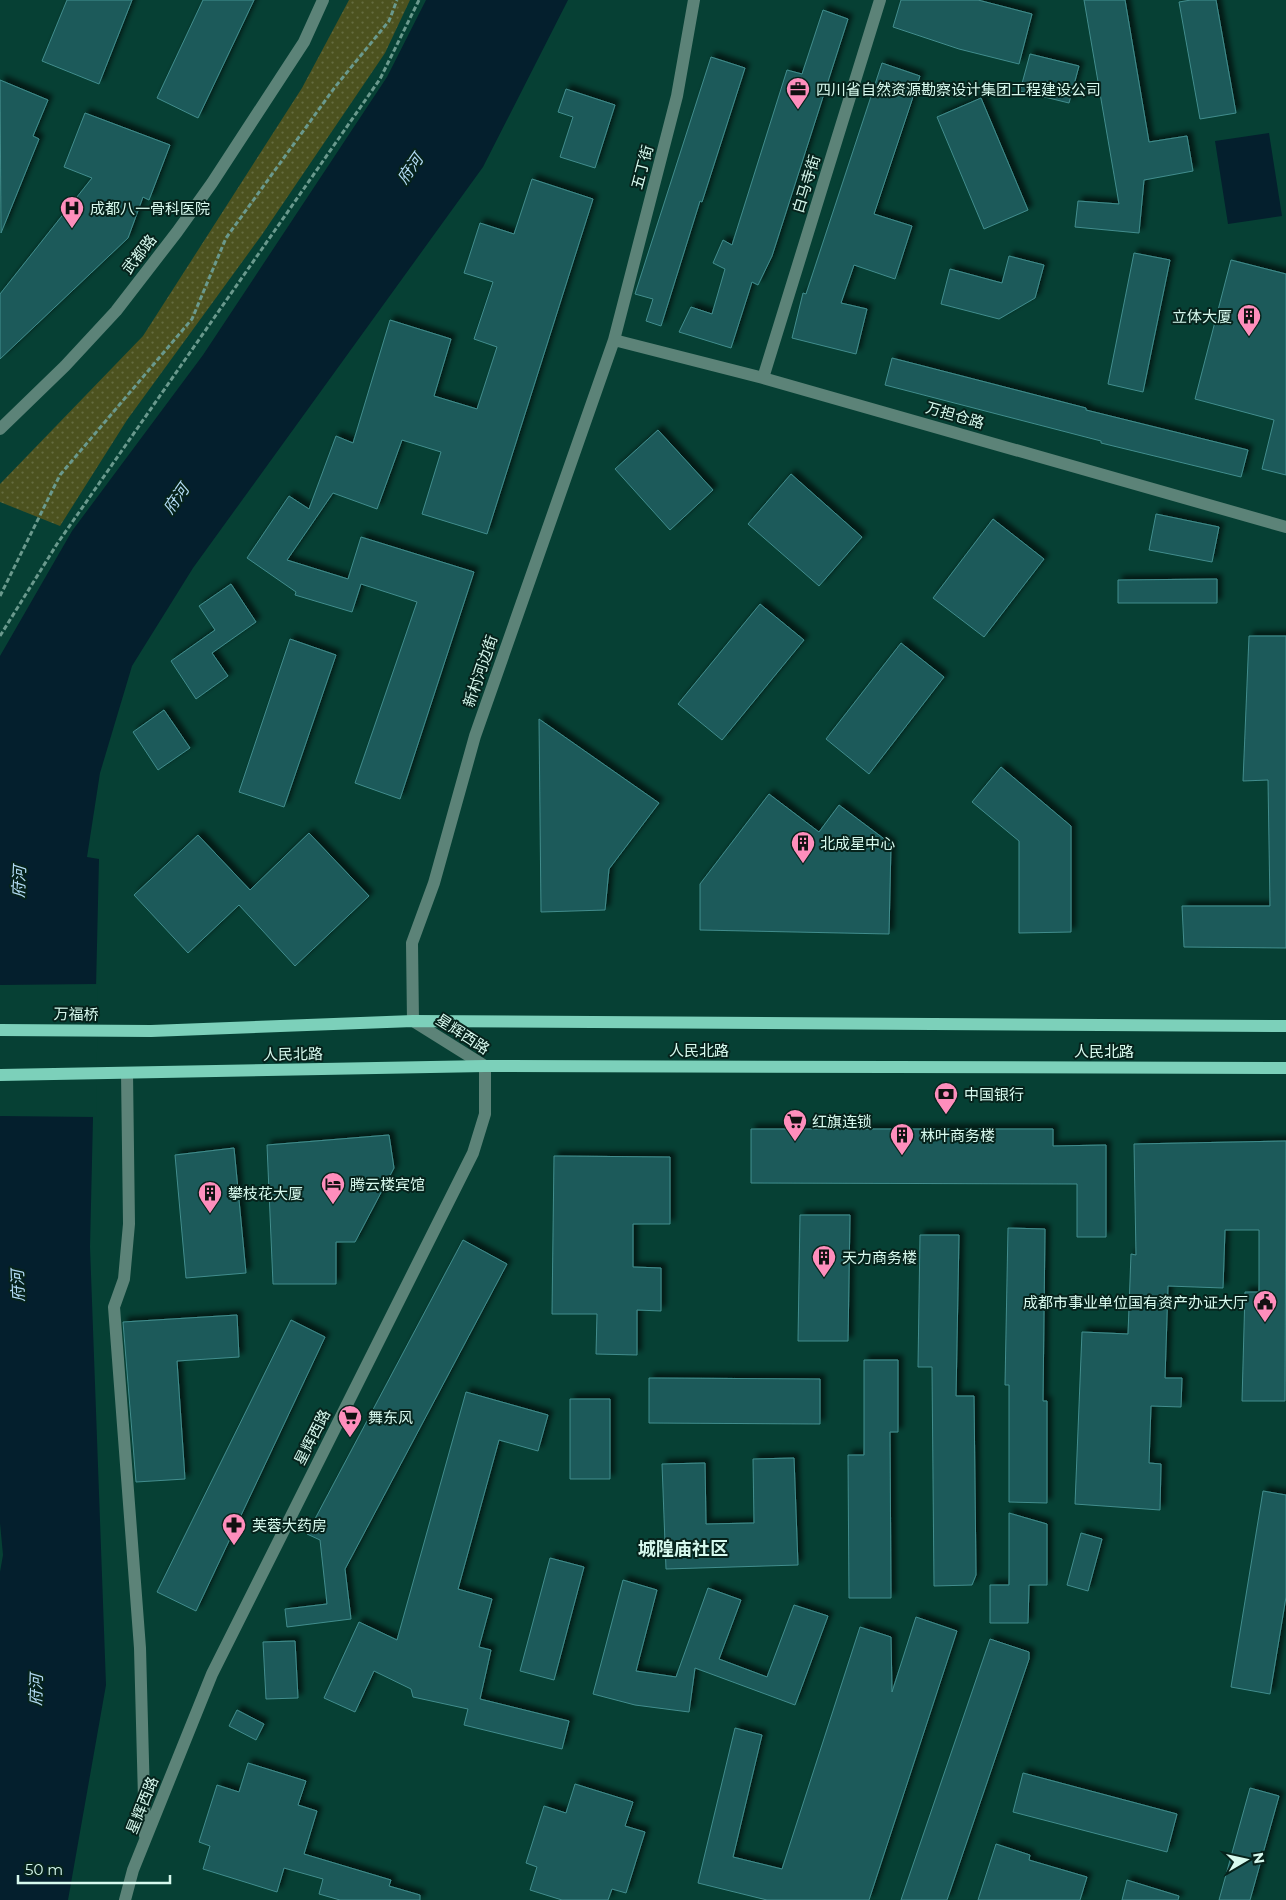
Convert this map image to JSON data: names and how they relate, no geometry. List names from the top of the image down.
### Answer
{
  "streets": {
    "main road": ["万福桥", "人民北路"],
    "street": [
      "五丁街",
      "白马寺街",
      "武都路",
      "万担仓路",
      "新村河边街",
      "星辉西路"
    ]
  },
  "crossings": [
    ["五丁街", "万担仓路"],
    ["五丁街", "新村河边街"],
    ["白马寺街", "万担仓路"],
    ["万担仓路", "新村河边街"],
    ["新村河边街", "星辉西路"],
    ["新村河边街", "人民北路"],
    ["万福桥", "人民北路"],
    ["星辉西路", "人民北路"]
  ],
  "districts": ["城隍庙社区"],
  "water": ["府河"],
  "places": {
    "office": ["四川省自然资源勘察设计集团工程建设公司"],
    "hospital": ["成都八一骨科医院"],
    "building": [
      "立体大厦",
      "北成星中心",
      "林叶商务楼",
      "攀枝花大厦",
      "天力商务楼"
    ],
    "bank": ["中国银行"],
    "supermarket": ["红旗连锁", "舞东风"],
    "hotel": ["腾云楼宾馆"],
    "public building": ["成都市事业单位国有资产办证大厅"],
    "pharmacy": ["芙蓉大药房"]
  },
  "scale_bar": "50 m",
  "north": "right"
}
